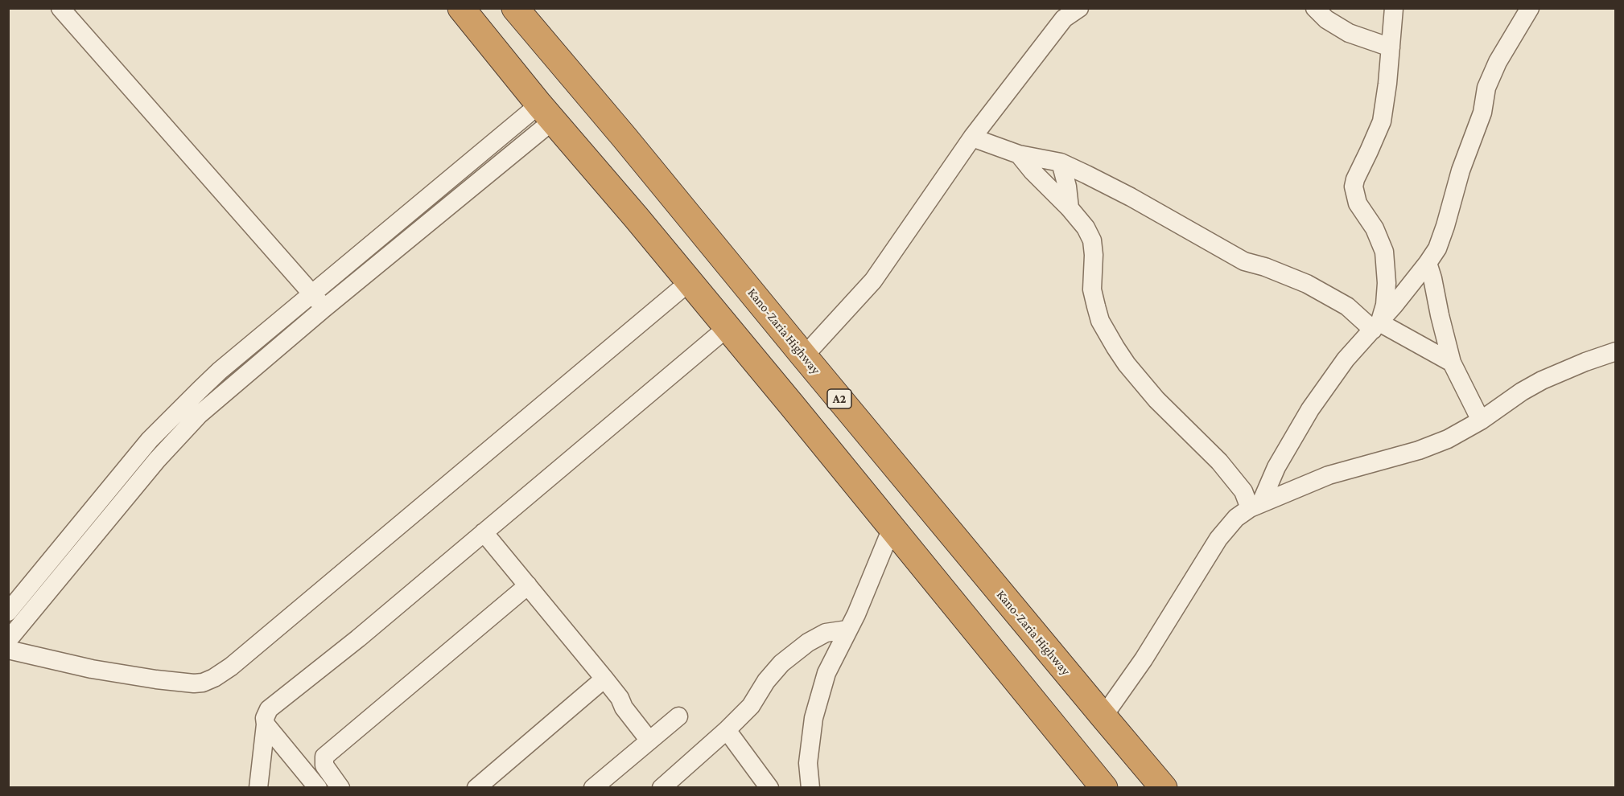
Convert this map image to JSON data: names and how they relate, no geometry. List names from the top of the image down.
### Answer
{
  "streets": {
    "highway": ["Kano-Zaria Highway", "A2"]
  }
}
